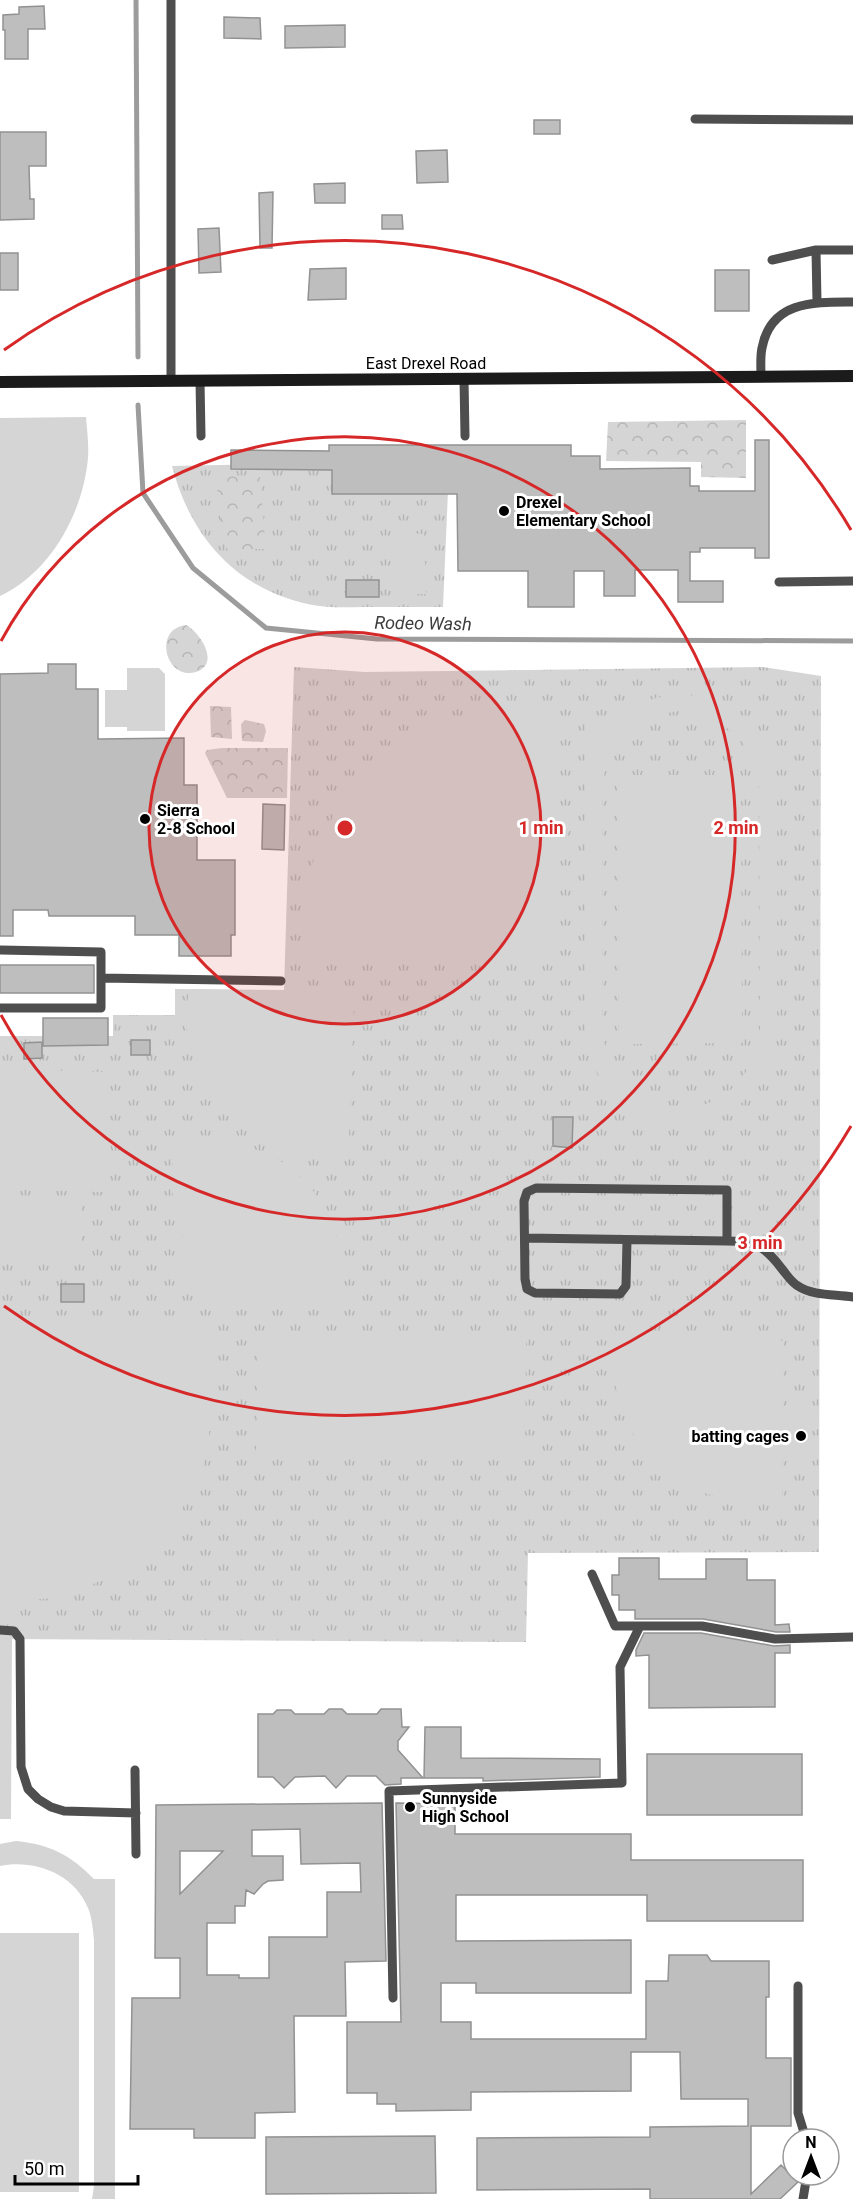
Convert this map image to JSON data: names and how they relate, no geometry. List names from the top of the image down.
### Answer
{
  "streets": {
    "street": ["East Drexel Road"]
  },
  "water": ["Rodeo Wash"],
  "places": [
    "Drexel Elementary School",
    "Sierra 2-8 School",
    "batting cages",
    "Sunnyside High School"
  ],
  "scale_bar": "50 m",
  "north": "top",
  "rings": ["1 min", "2 min", "3 min"]
}
